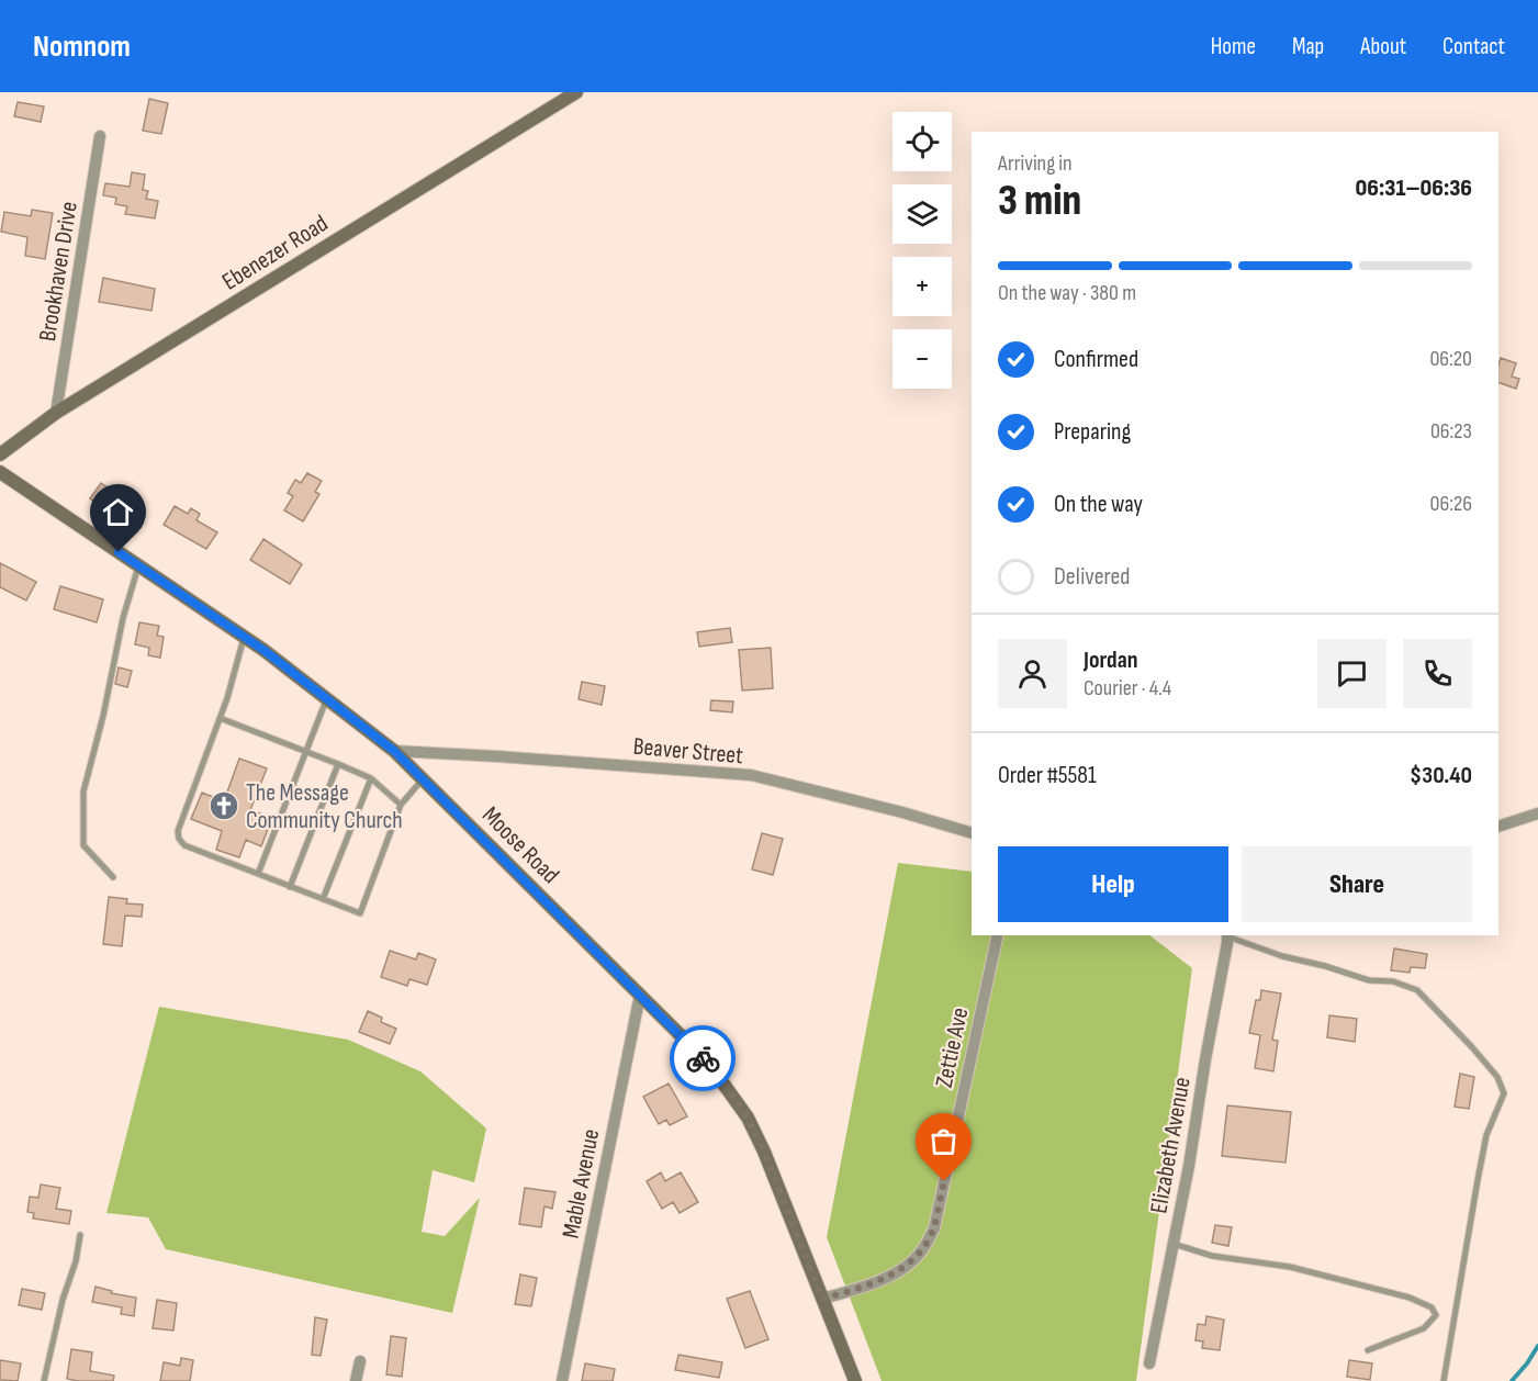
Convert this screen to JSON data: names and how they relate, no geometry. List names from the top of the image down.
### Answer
{
  "streets": {
    "street": [
      "Ebenezer Road",
      "Brookhaven Drive",
      "Beaver Street",
      "Moose Road",
      "Zettie Ave",
      "Elizabeth Avenue",
      "Mable Avenue"
    ]
  },
  "crossings": [
    ["Ebenezer Road", "Brookhaven Drive"],
    ["Beaver Street", "Moose Road"],
    ["Moose Road", "Zettie Ave"],
    ["Moose Road", "Mable Avenue"]
  ],
  "places": {
    "church": ["The Message Community Church"]
  },
  "page": {
    "header": "Nomnom",
    "nav": [
      "Home",
      "Map",
      "About",
      "Contact"
    ],
    "map_buttons": ["+", "−"],
    "heading": ["3 min", "Arriving in", "06:31–06:36"],
    "panel": [
      "Jordan",
      "Courier · 4.4",
      "Order #5581",
      "$30.40"
    ],
    "bar": "On the way · 380 m",
    "list": [
      ["Confirmed", "06:20"],
      ["Preparing", "06:23"],
      ["On the way", "06:26"],
      "Delivered"
    ],
    "buttons": ["Help", "Share"]
  }
}
